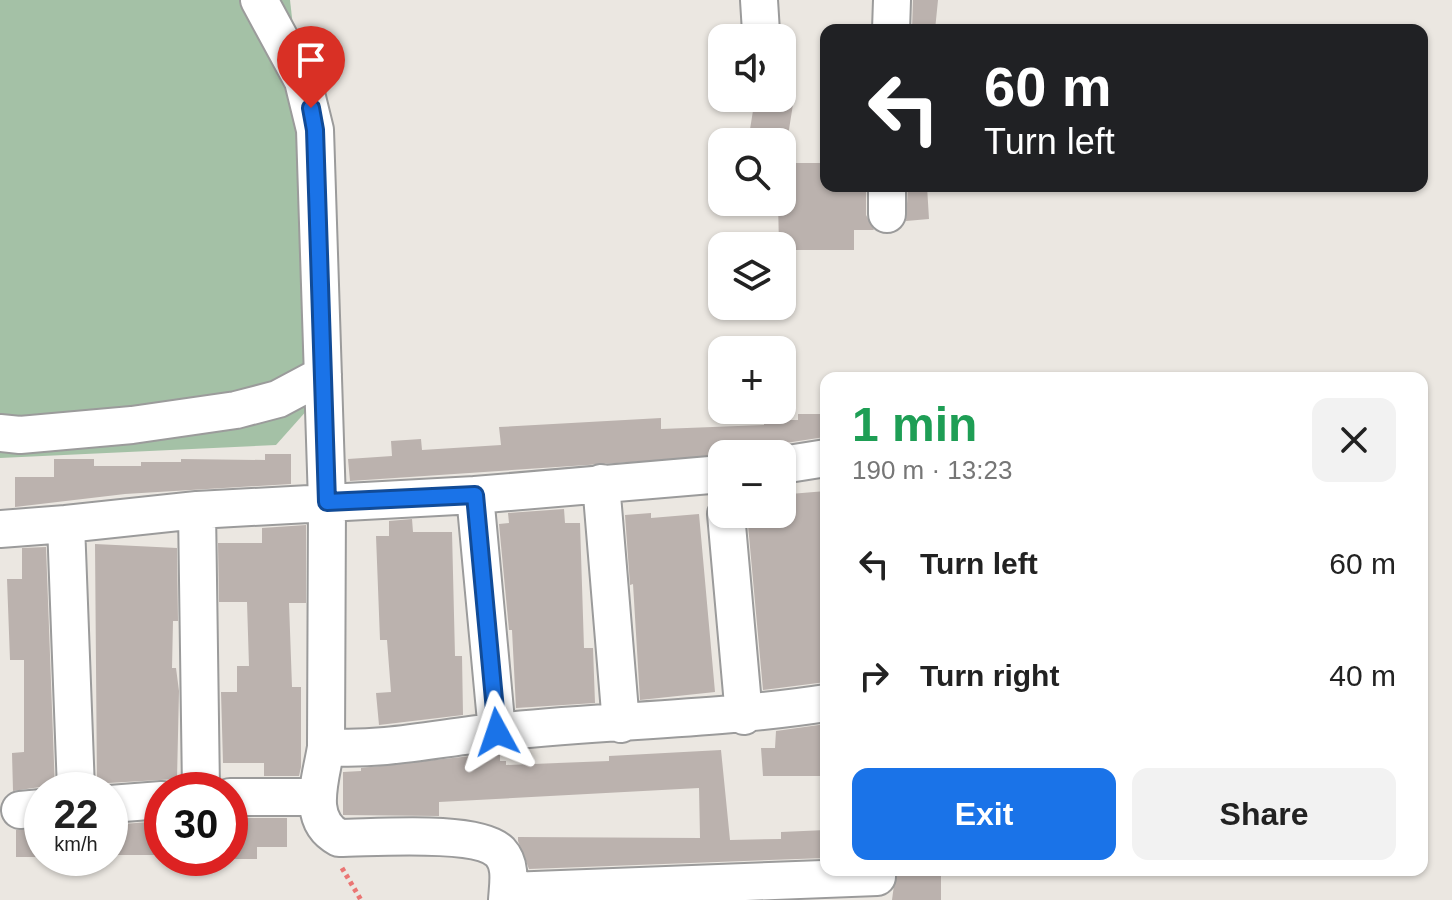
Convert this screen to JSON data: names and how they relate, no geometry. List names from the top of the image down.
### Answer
{
  "page": {
    "map_buttons": ["+", "−"],
    "turn": ["60 m", "Turn left"],
    "heading": ["1 min", "190 m · 13:23"],
    "list": [
      {
        "name": "Turn left",
        "value": "60 m"
      },
      {
        "name": "Turn right",
        "value": "40 m"
      }
    ],
    "buttons": ["Exit", "Share"],
    "speed": "22 km/h",
    "limit": "30"
  }
}
